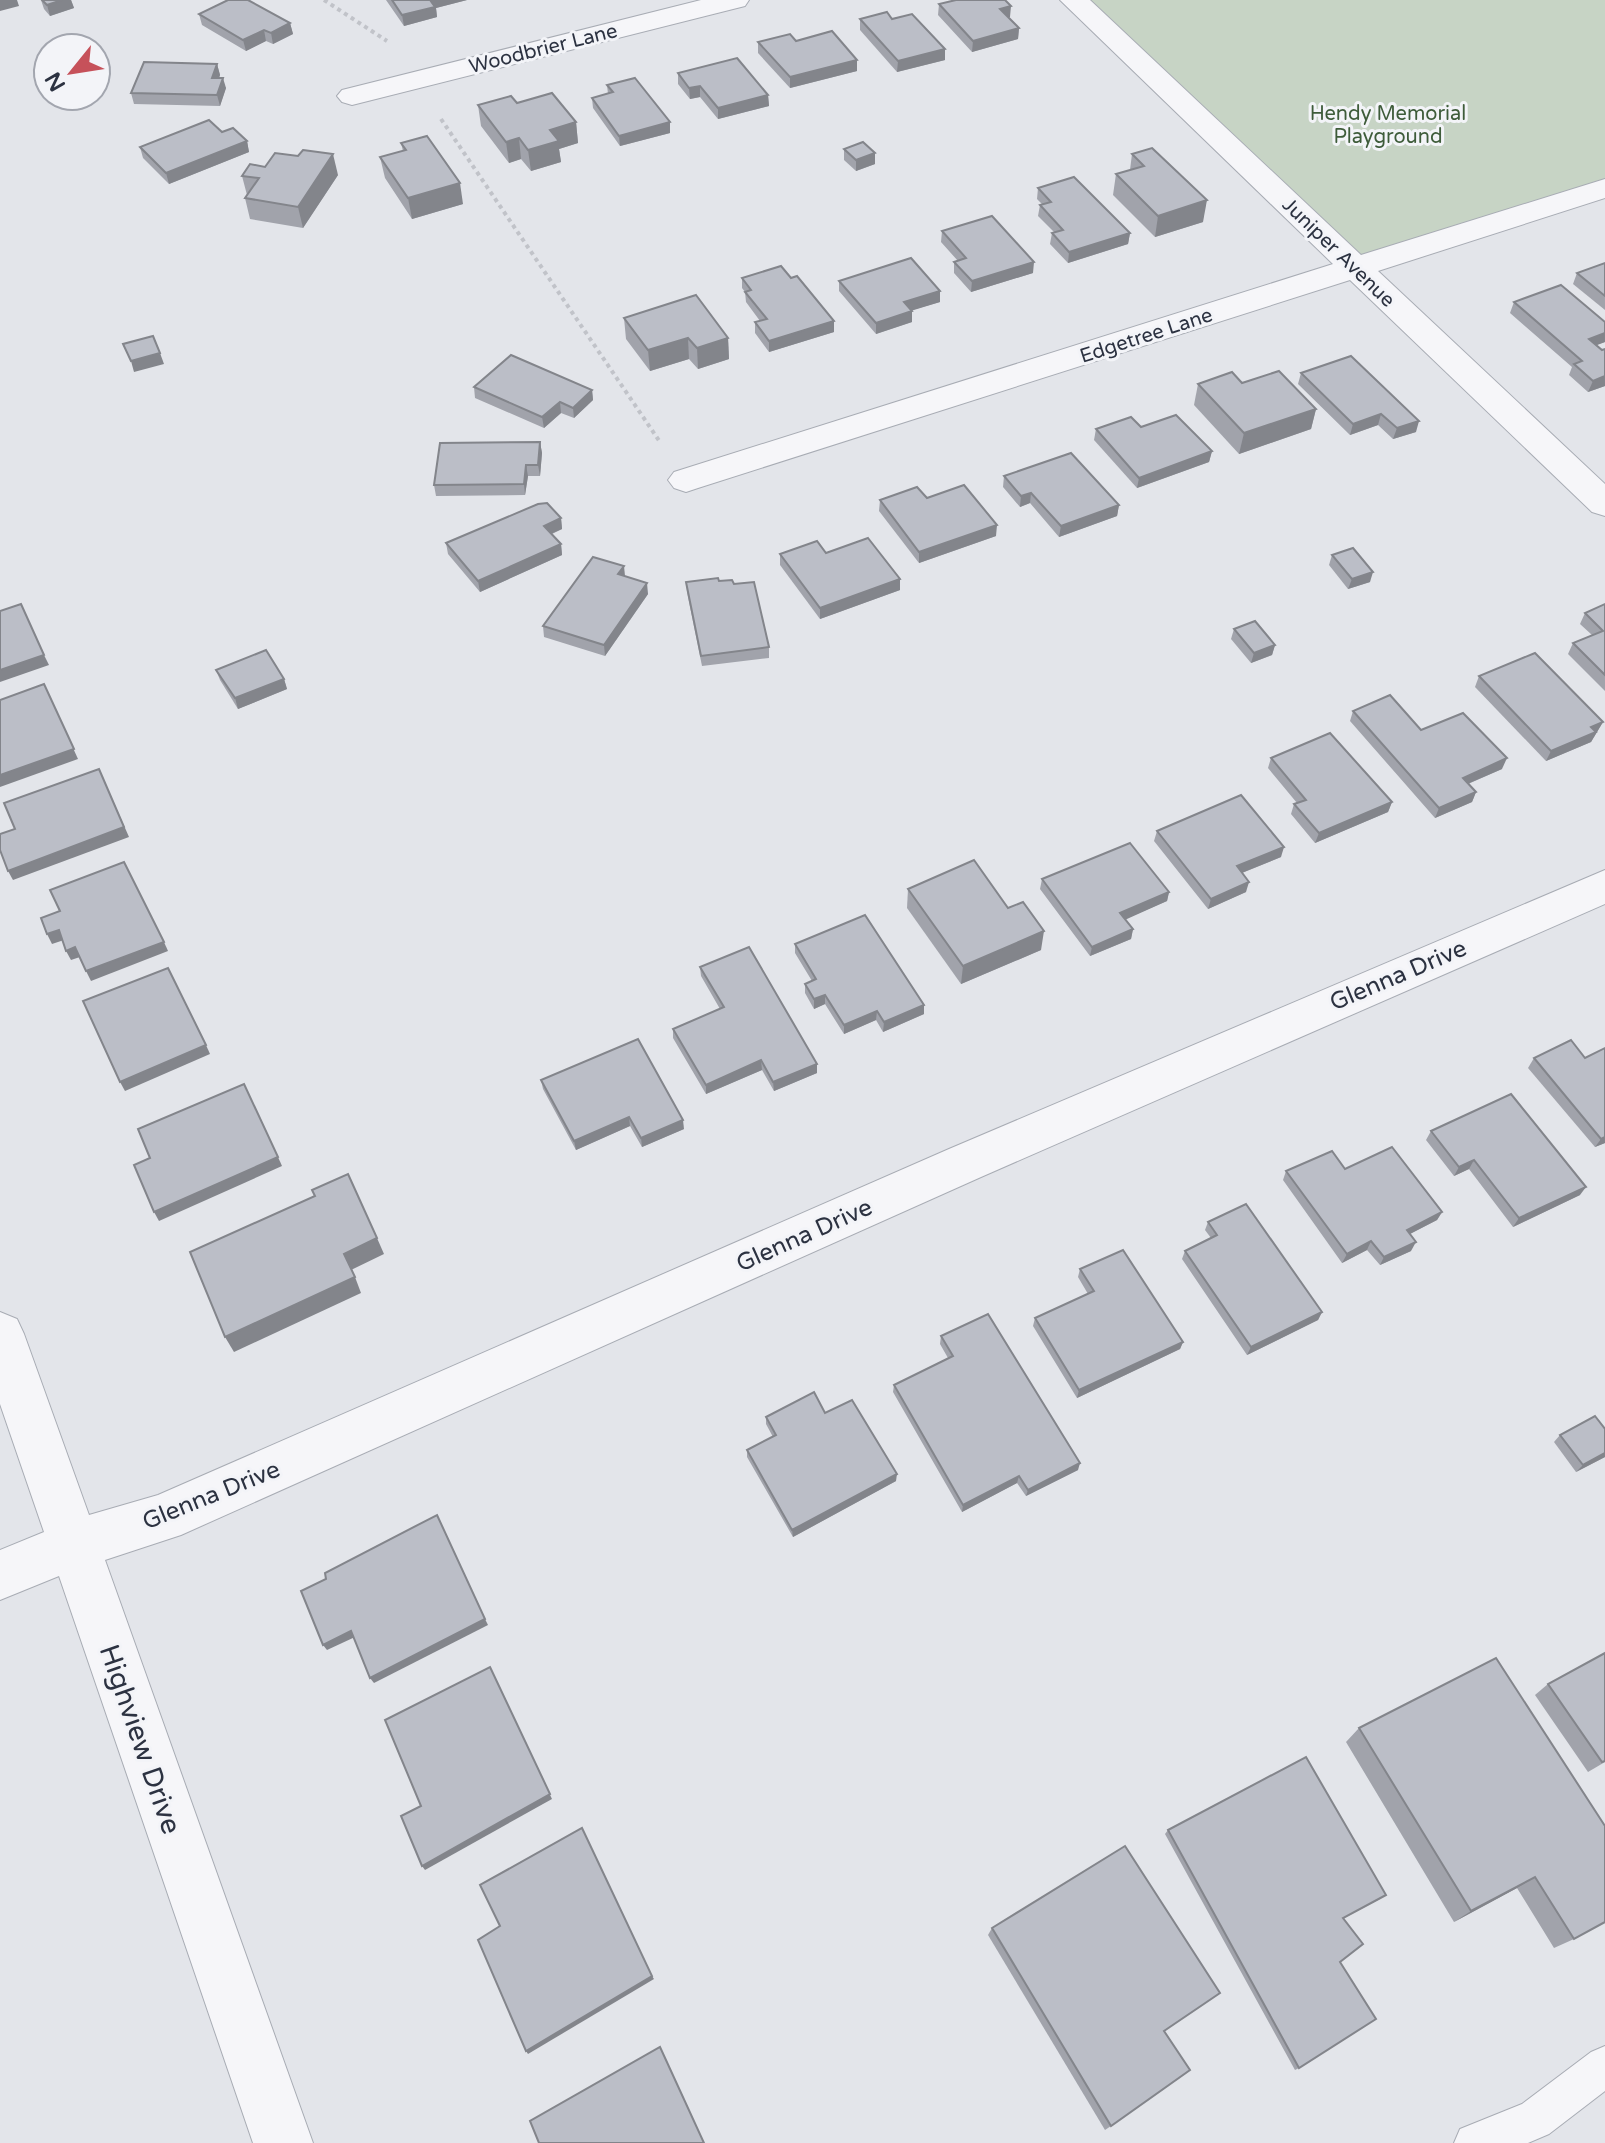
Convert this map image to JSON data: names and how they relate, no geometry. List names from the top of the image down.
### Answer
{
  "streets": {
    "street": [
      "Woodbrier Lane",
      "Juniper Avenue",
      "Edgetree Lane",
      "Glenna Drive",
      "Highview Drive"
    ]
  },
  "crossings": [
    ["Juniper Avenue", "Edgetree Lane"],
    ["Glenna Drive", "Highview Drive"]
  ],
  "parks": ["Hendy Memorial Playground"],
  "north": "bottom left"
}
